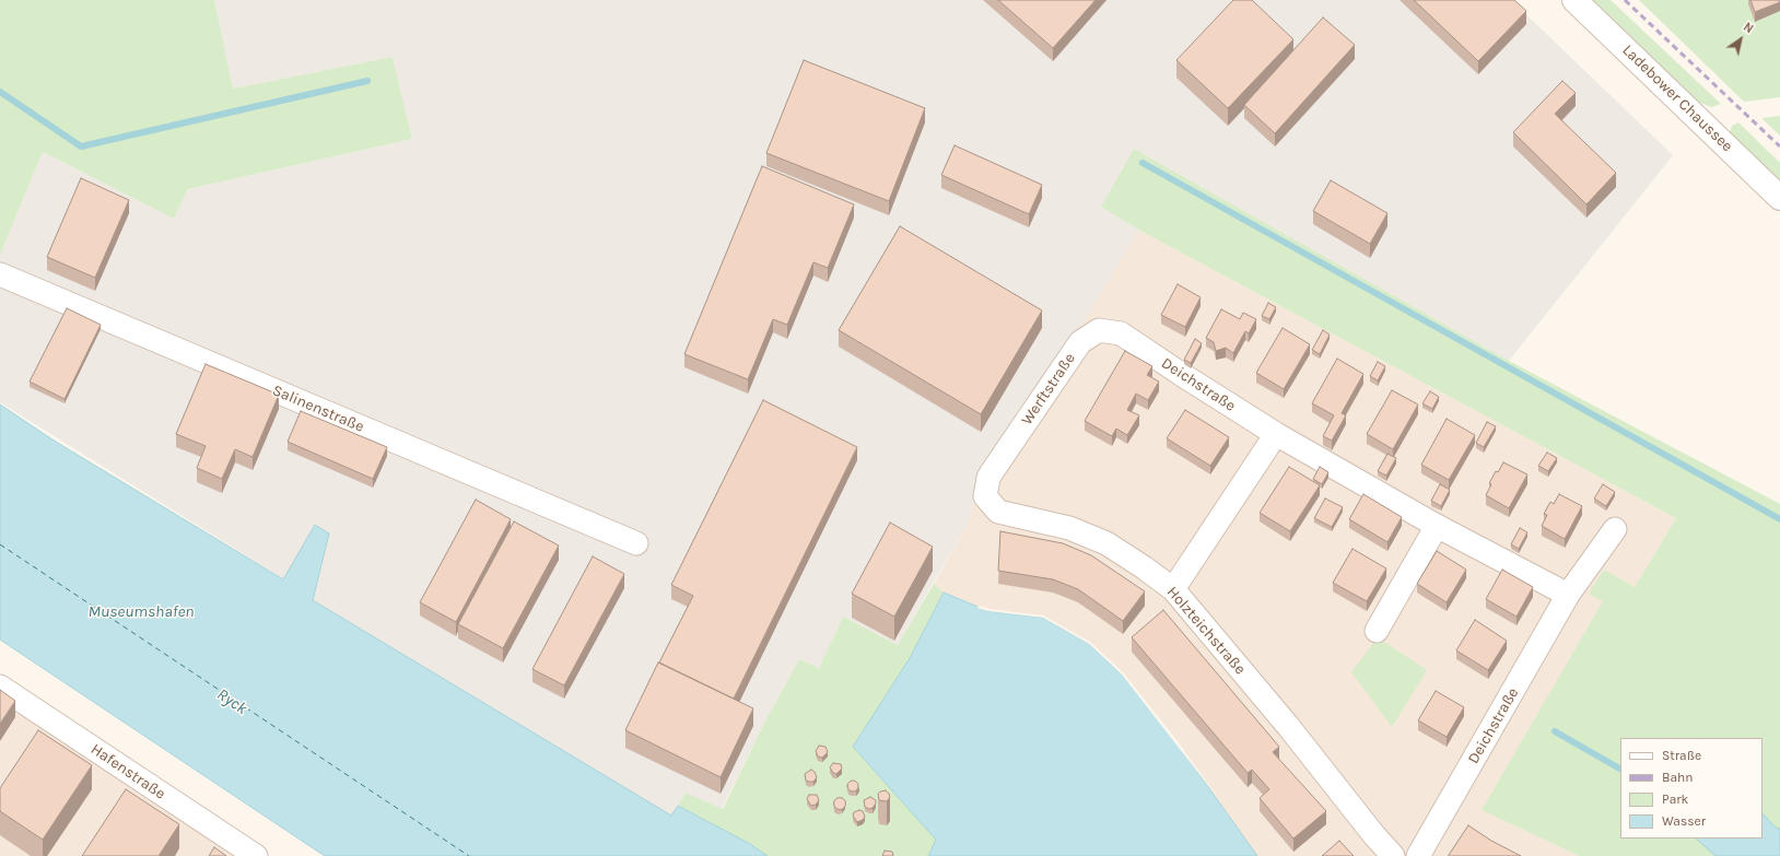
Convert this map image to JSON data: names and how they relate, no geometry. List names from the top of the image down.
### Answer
{
  "streets": {
    "street": [
      "Ladebower Chaussee",
      "Deichstraße",
      "Werftstraße",
      "Salinenstraße",
      "Holzteichstraße",
      "Hafenstraße"
    ]
  },
  "crossings": [
    ["Deichstraße", "Werftstraße"],
    ["Werftstraße", "Holzteichstraße"]
  ],
  "water": ["Museumshafen", "Ryck"],
  "legend": [
    "Straße",
    "Bahn",
    "Park",
    "Wasser"
  ],
  "north": "top right"
}
